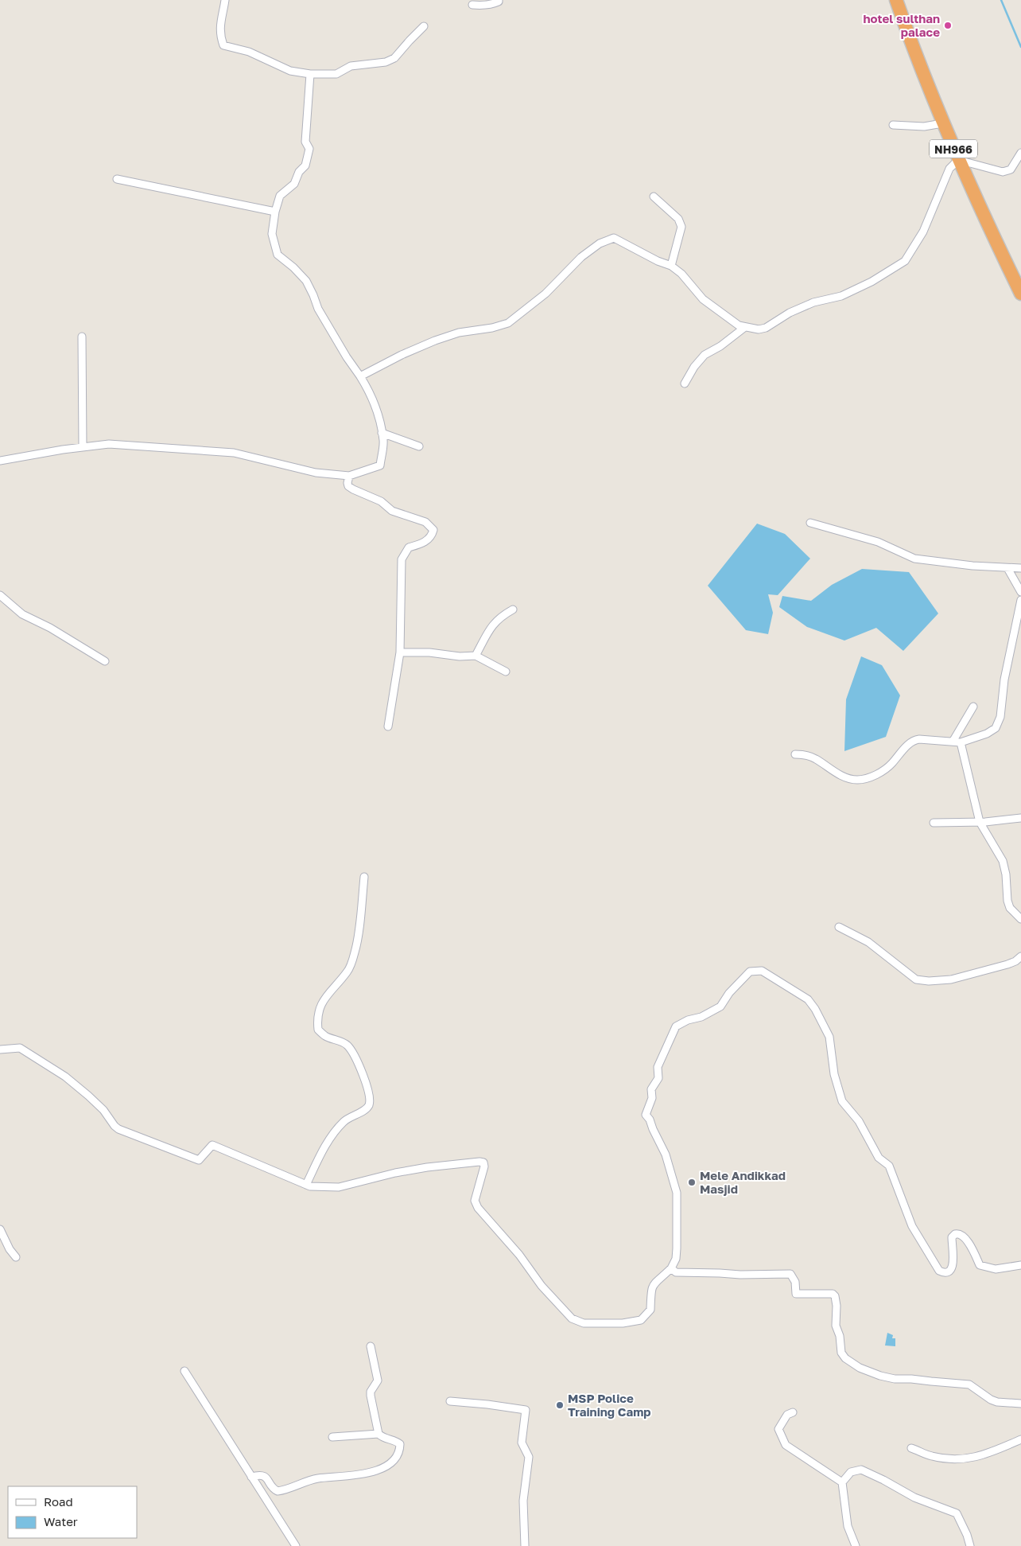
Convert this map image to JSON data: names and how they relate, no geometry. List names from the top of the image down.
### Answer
{
  "streets": {
    "highway": ["NH966"]
  },
  "places": ["hotel sulthan palace", "Mele Andikkad Masjid", "MSP Police Training Camp"],
  "legend": ["Road", "Water"]
}
